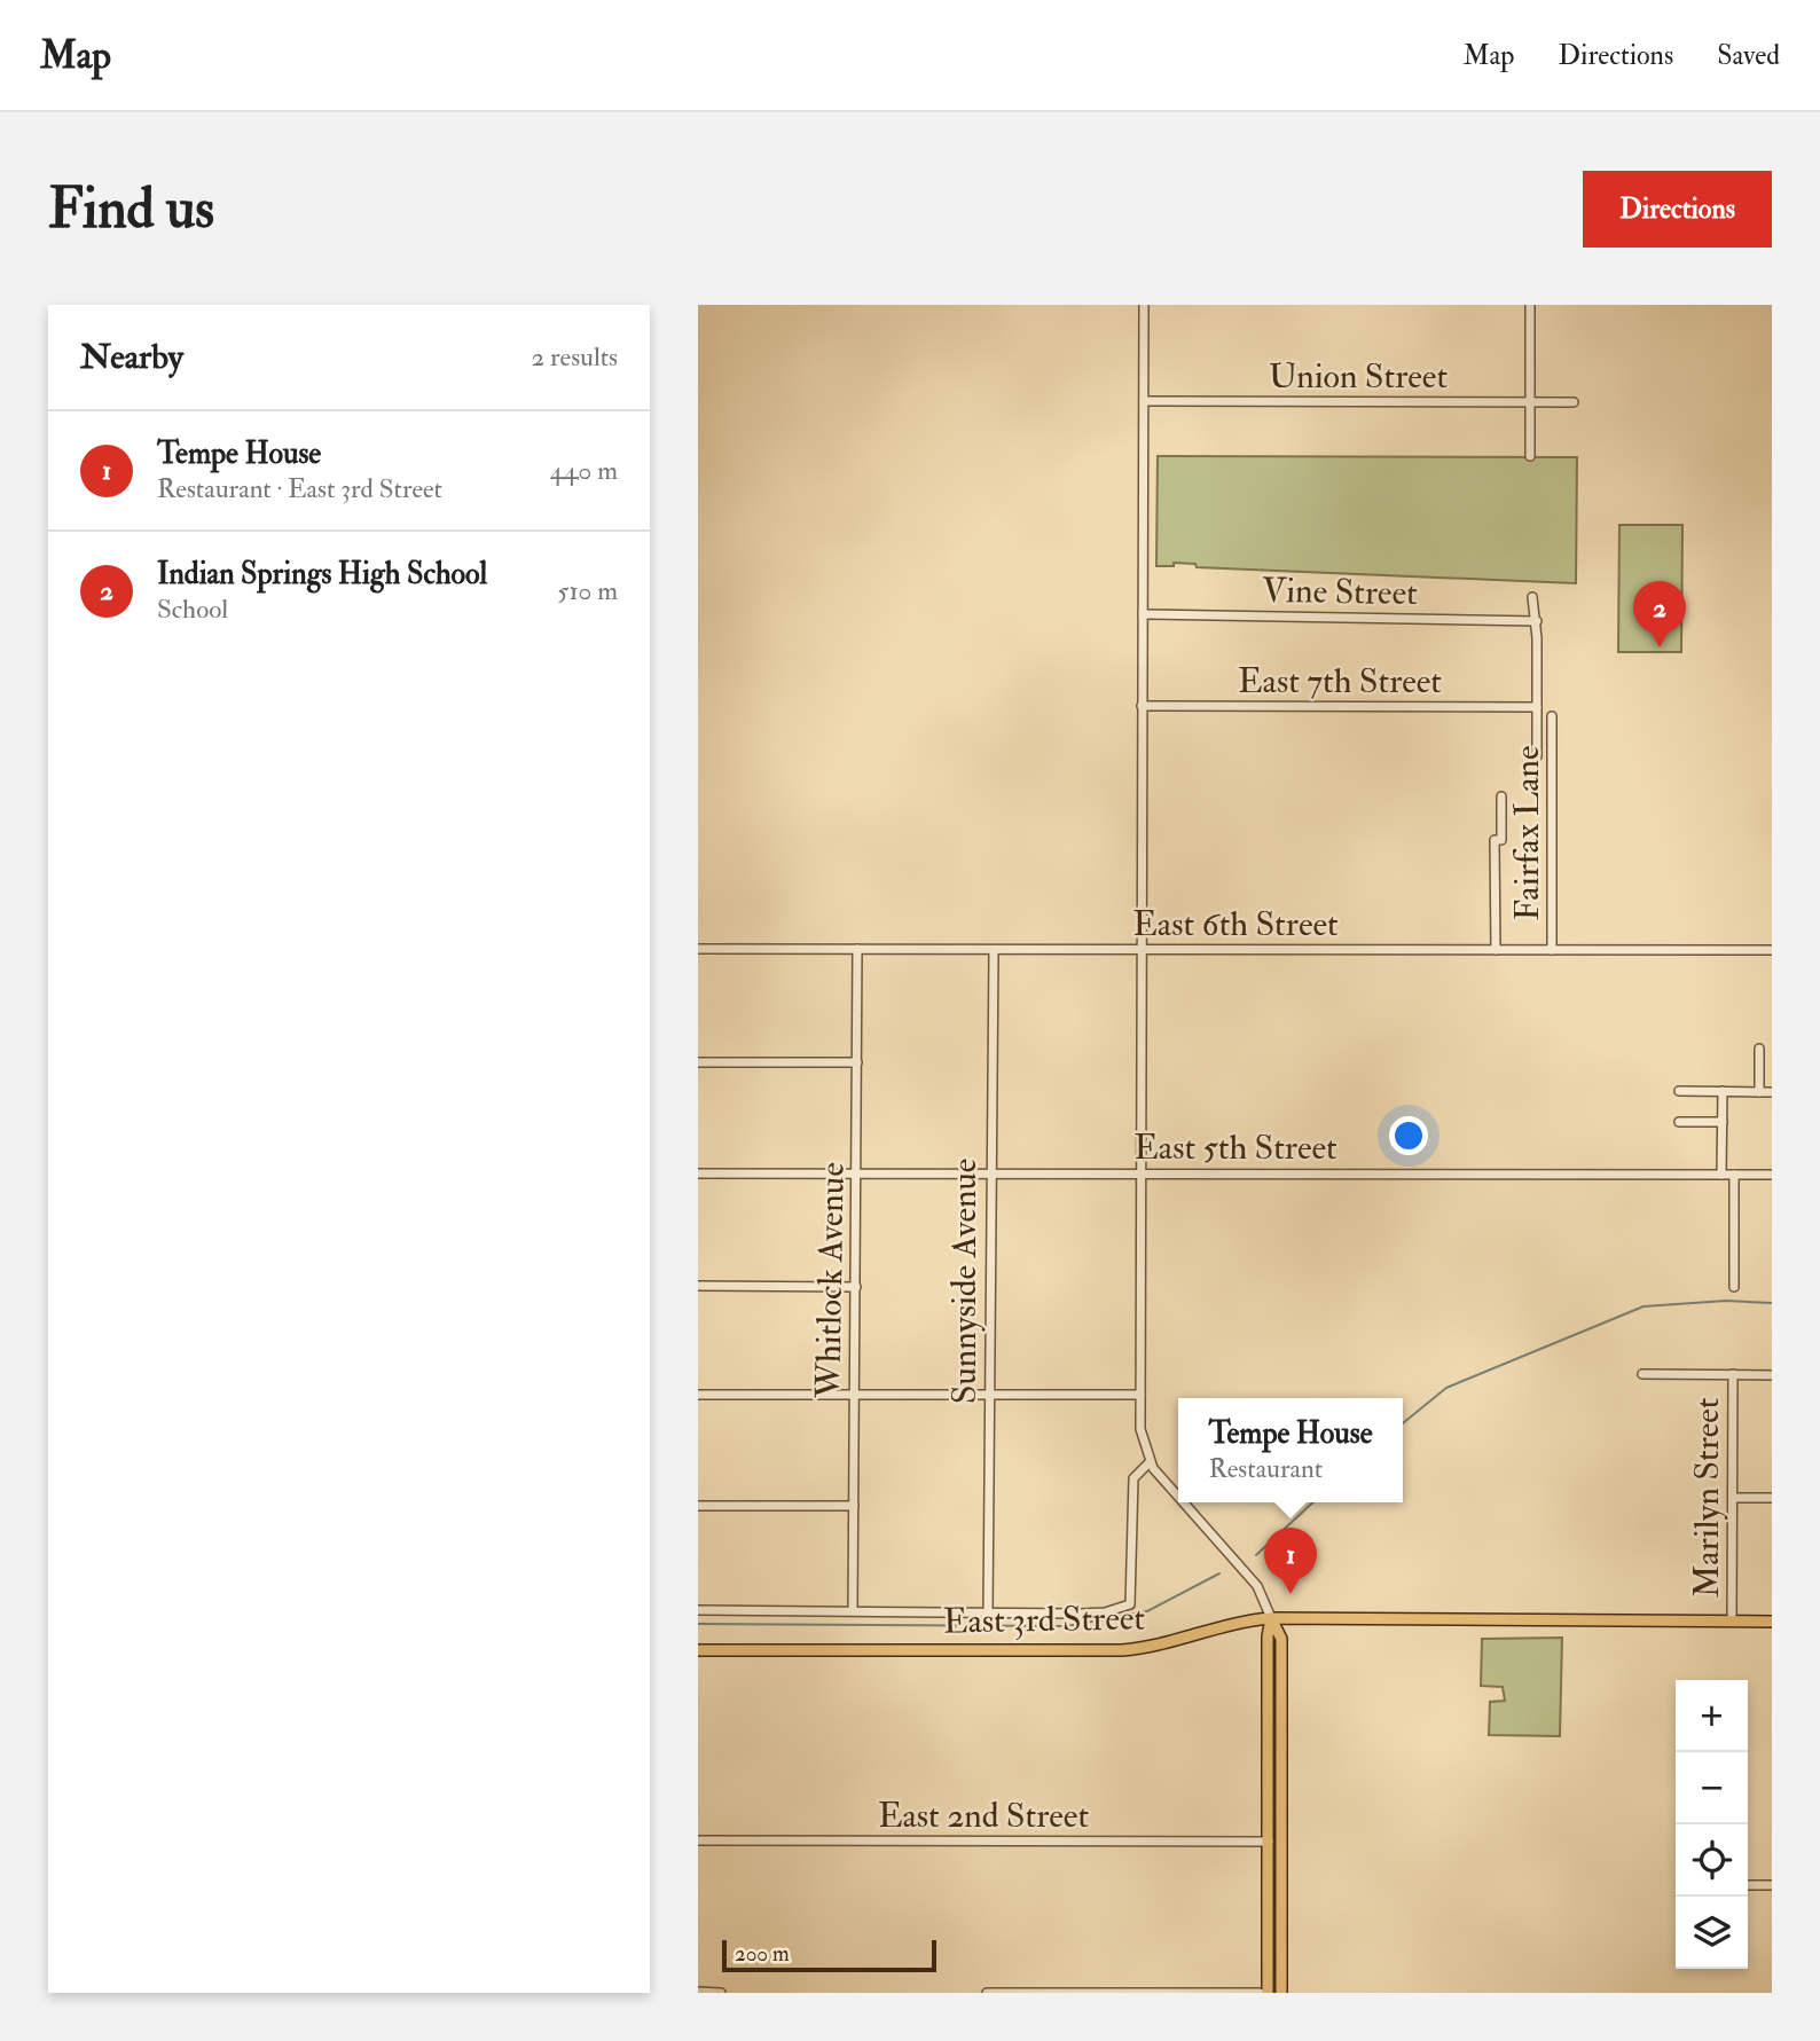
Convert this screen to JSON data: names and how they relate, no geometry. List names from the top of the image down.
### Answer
{
  "streets": {
    "main road": ["East 3rd Street"],
    "street": [
      "Union Street",
      "Vine Street",
      "East 7th Street",
      "Fairfax Lane",
      "East 6th Street",
      "East 5th Street",
      "Whitlock Avenue",
      "Sunnyside Avenue",
      "Marilyn Street",
      "East 2nd Street"
    ]
  },
  "crossings": [
    ["Vine Street", "Fairfax Lane"],
    ["East 7th Street", "Fairfax Lane"],
    ["Fairfax Lane", "East 6th Street"],
    ["East 6th Street", "Whitlock Avenue"],
    ["East 6th Street", "Sunnyside Avenue"],
    ["East 5th Street", "Whitlock Avenue"],
    ["East 5th Street", "Sunnyside Avenue"],
    ["Marilyn Street", "East 3rd Street"]
  ],
  "scale_bar": "200 m",
  "page": {
    "header": "Map",
    "nav": ["Map", "Directions", "Saved"],
    "buttons": "Directions",
    "title": "Find us",
    "heading": ["Nearby", "2 results"],
    "list": [
      {
        "mark": "1",
        "name": "Tempe House",
        "note": "Restaurant · East 3rd Street",
        "value": "440 m"
      },
      {
        "mark": "2",
        "name": "Indian Springs High School",
        "note": "School",
        "value": "510 m"
      }
    ],
    "pins": ["2", "1"],
    "popup": ["Tempe House", "Restaurant"],
    "map_buttons": ["+", "−"],
    "scale": "200 m"
  }
}
